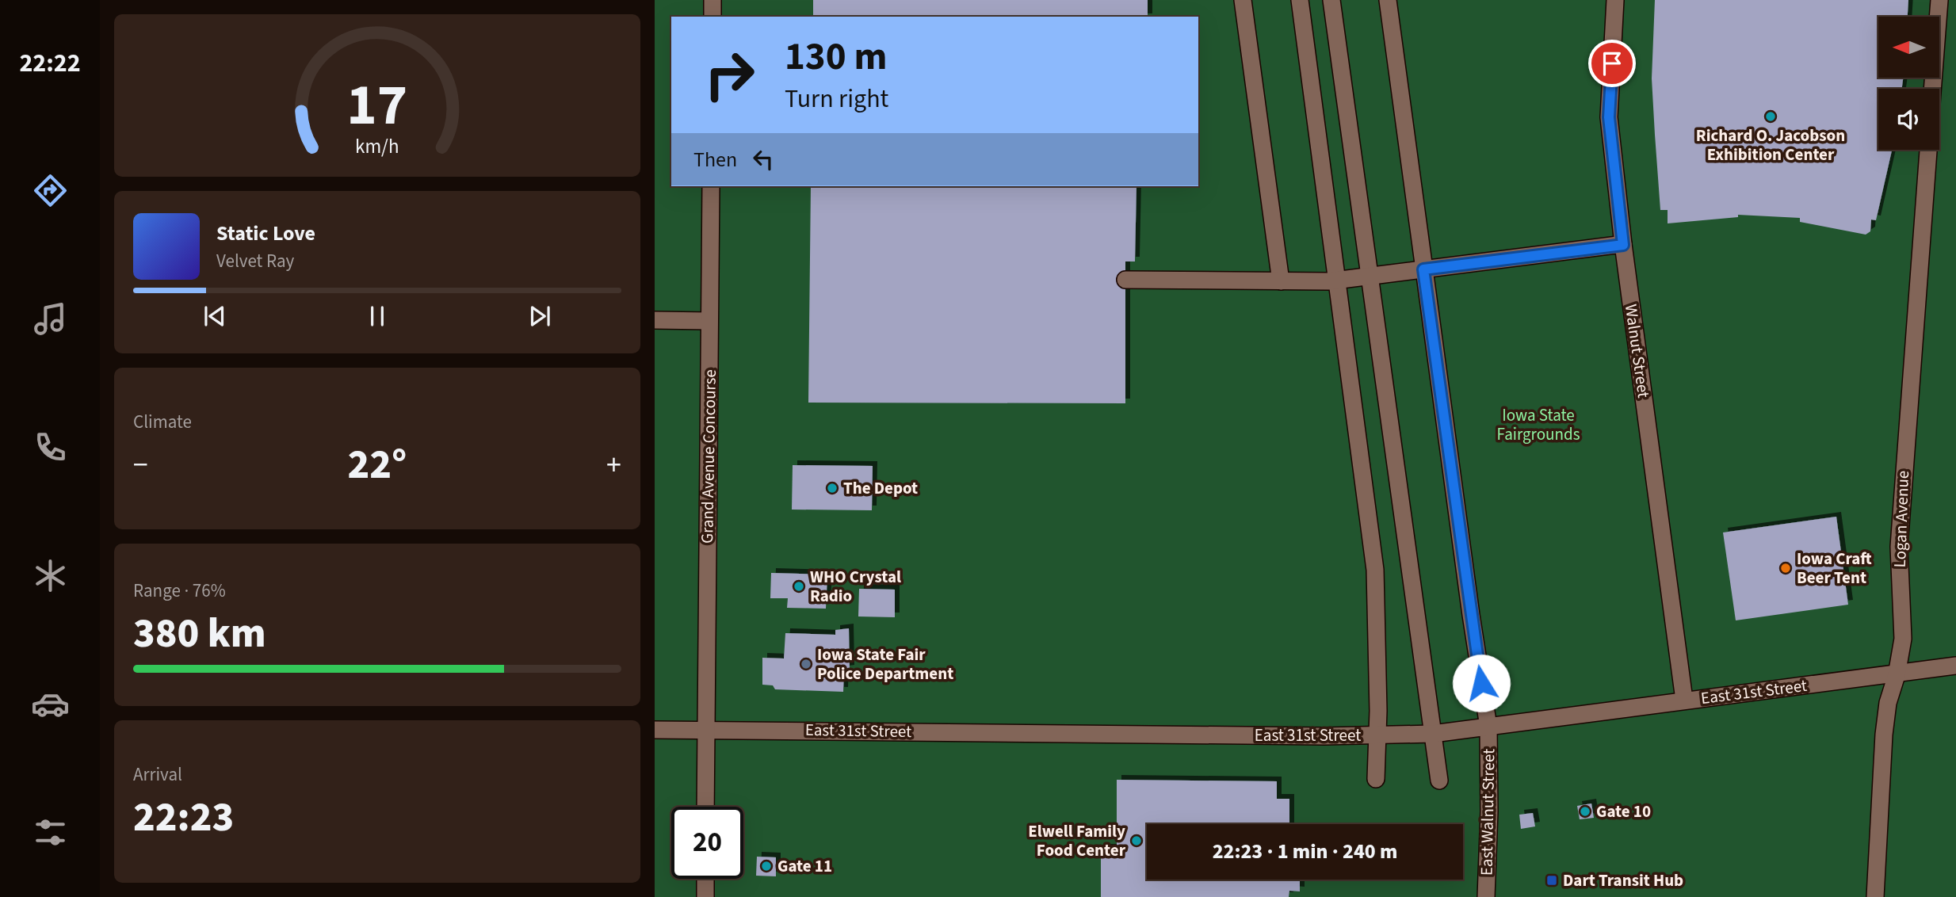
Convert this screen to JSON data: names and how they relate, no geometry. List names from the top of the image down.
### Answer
{
  "streets": {
    "street": [
      "Walnut Street",
      "Grand Avenue Concourse",
      "Logan Avenue",
      "East 31st Street",
      "East Walnut Street"
    ]
  },
  "crossings": [
    ["Walnut Street", "East 31st Street"],
    ["Grand Avenue Concourse", "East 31st Street"],
    ["Logan Avenue", "East 31st Street"],
    ["East 31st Street", "East Walnut Street"]
  ],
  "parks": ["Iowa State Fairgrounds"],
  "places": {
    "other": [
      "Richard O. Jacobson Exhibition Center",
      "The Depot",
      "Iowa Craft Beer Tent",
      "WHO Crystal Radio",
      "Iowa State Fair Police Department",
      "Gate 10",
      "Elwell Family Food Center",
      "Gate 11"
    ],
    "transit": ["Dart Transit Hub"]
  },
  "north": "left",
  "page": {
    "tabs": "22:22",
    "turn": ["130 m", "Turn right"],
    "then": "Then",
    "song": ["Static Love", "Velvet Ray"],
    "tile": [
      "Climate",
      ["Range · 76%", "380 km"],
      ["Arrival", "22:23"]
    ],
    "heat": ["−", "22°", "+"],
    "limit": "20",
    "trip": "22:23 · 1 min · 240 m",
    "gauge": ["17", "km/h"]
  }
}
